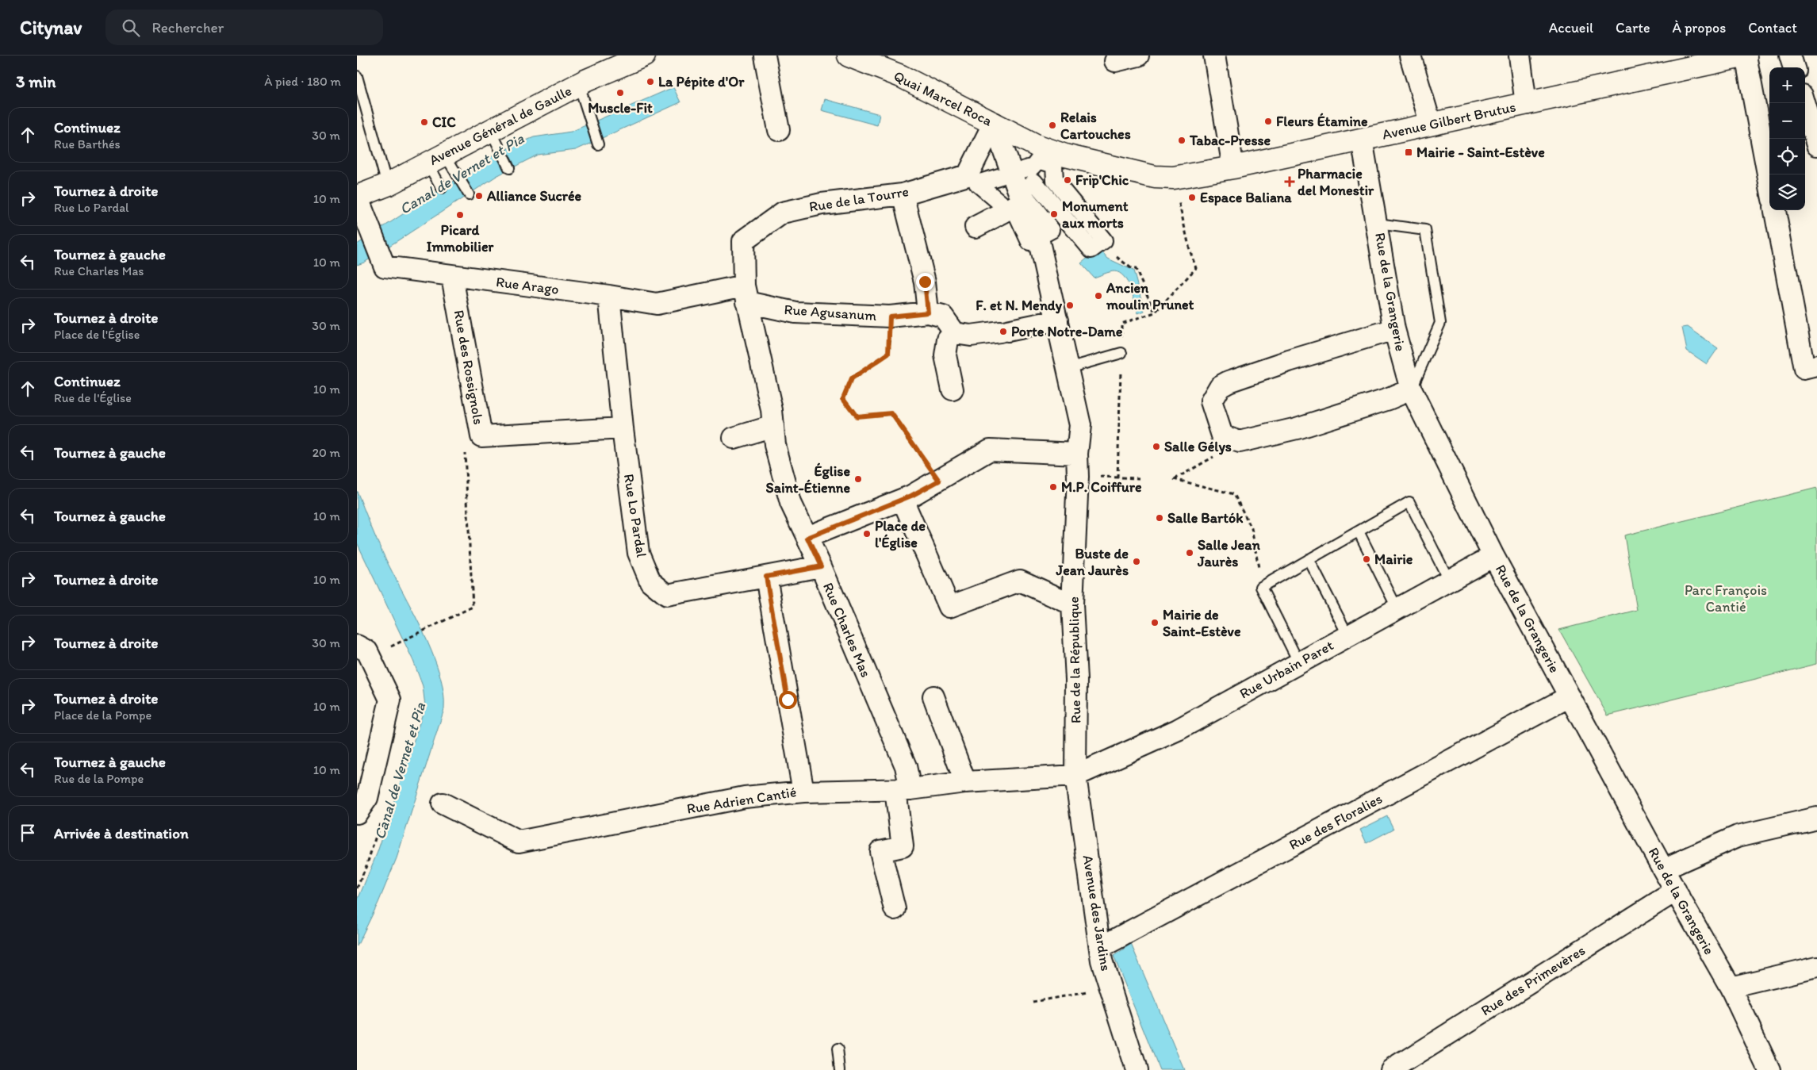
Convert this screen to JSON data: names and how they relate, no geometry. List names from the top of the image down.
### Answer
{
  "streets": {
    "main road": ["Quai Marcel Roca", "Avenue Gilbert Brutus", "Avenue Général de Gaulle"],
    "street": [
      "Rue de la Tourre",
      "Rue Arago",
      "Rue de la Grangerie",
      "Rue Agusanum",
      "Rue des Rossignols",
      "Rue Lo Pardal",
      "Rue Charles Mas",
      "Rue de la République",
      "Rue Urbain Paret",
      "Rue Adrien Cantié",
      "Rue des Floralies",
      "Avenue des Jardins",
      "Rue des Primevères"
    ]
  },
  "crossings": [
    ["Quai Marcel Roca", "Avenue Gilbert Brutus"],
    ["Quai Marcel Roca", "Rue de la Tourre"],
    ["Avenue Gilbert Brutus", "Rue de la Grangerie"],
    ["Avenue Général de Gaulle", "Rue Arago"],
    ["Rue de la Tourre", "Rue Arago"],
    ["Rue de la Tourre", "Rue Agusanum"],
    ["Rue de la Tourre", "Rue Charles Mas"],
    ["Rue Arago", "Rue Agusanum"],
    ["Rue Arago", "Rue des Rossignols"],
    ["Rue Arago", "Rue Lo Pardal"],
    ["Rue Arago", "Rue Charles Mas"],
    ["Rue de la Grangerie", "Rue Urbain Paret"],
    ["Rue de la Grangerie", "Rue des Floralies"],
    ["Rue de la Grangerie", "Rue des Primevères"],
    ["Rue Agusanum", "Rue Charles Mas"],
    ["Rue des Rossignols", "Rue Lo Pardal"],
    ["Rue Lo Pardal", "Rue Charles Mas"],
    ["Rue Charles Mas", "Rue Adrien Cantié"],
    ["Rue de la République", "Rue Urbain Paret"],
    ["Rue de la République", "Rue Adrien Cantié"],
    ["Rue de la République", "Avenue des Jardins"],
    ["Rue Urbain Paret", "Rue Adrien Cantié"],
    ["Rue Urbain Paret", "Avenue des Jardins"],
    ["Rue Adrien Cantié", "Avenue des Jardins"],
    ["Rue des Floralies", "Avenue des Jardins"]
  ],
  "water": ["Canal de Vernet et Pia"],
  "parks": ["Parc François Cantié"],
  "places": {
    "other": [
      "La Pépite d'Or",
      "Muscle-Fit",
      "Fleurs Étamine",
      "CIC",
      "Relais Cartouches",
      "Tabac-Presse",
      "Frip'Chic",
      "Alliance Sucrée",
      "Espace Baliana",
      "Monument aux morts",
      "Picard Immobilier",
      "Ancien moulin Prunet",
      "F. et N. Mendy",
      "Porte Notre-Dame",
      "Salle Gélys",
      "Église Saint-Étienne",
      "M.P. Coiffure",
      "Salle Bartók",
      "Place de l'Église",
      "Salle Jean Jaurès",
      "Mairie",
      "Buste de Jean Jaurès",
      "Mairie de Saint-Estève"
    ],
    "transit": ["Mairie - Saint-Estève"],
    "health": ["Pharmacie del Monestir"]
  },
  "page": {
    "header": "Citynav",
    "search": "Rechercher",
    "nav": [
      "Accueil",
      "Carte",
      "À propos",
      "Contact"
    ],
    "heading": ["3 min", "À pied · 180 m"],
    "map_buttons": ["+", "−"],
    "list": [
      ["Continuez", "Rue Barthés", "30 m"],
      ["Tournez à droite", "Rue Lo Pardal", "10 m"],
      ["Tournez à gauche", "Rue Charles Mas", "10 m"],
      ["Tournez à droite", "Place de l'Église", "30 m"],
      ["Continuez", "Rue de l'Église", "10 m"],
      ["Tournez à gauche", "20 m"],
      ["Tournez à gauche", "10 m"],
      ["Tournez à droite", "10 m"],
      ["Tournez à droite", "30 m"],
      ["Tournez à droite", "Place de la Pompe", "10 m"],
      ["Tournez à gauche", "Rue de la Pompe", "10 m"],
      "Arrivée à destination"
    ]
  }
}
